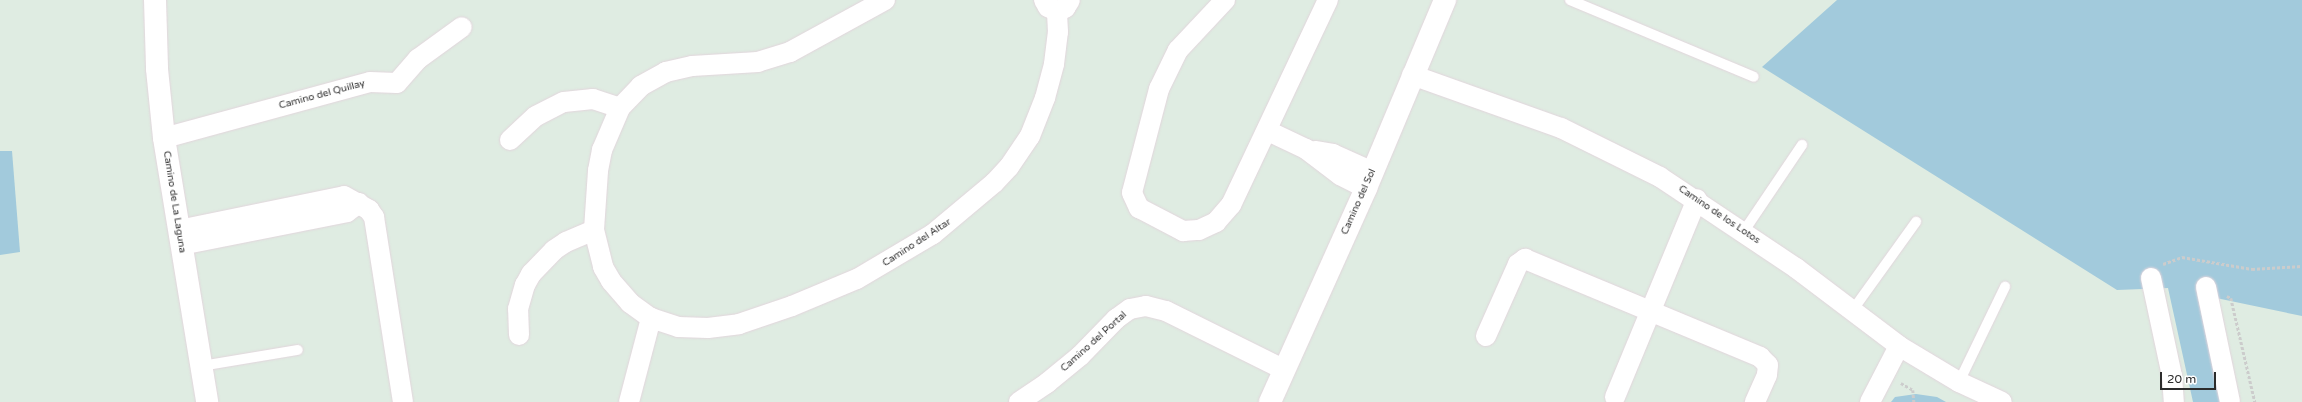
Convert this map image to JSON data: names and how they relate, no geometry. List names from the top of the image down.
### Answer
{
  "streets": {
    "street": [
      "Camino del Quillay",
      "Camino de La Laguna",
      "Camino del Sol",
      "Camino de los Lotos",
      "Camino del Altar",
      "Camino del Portal"
    ]
  },
  "crossings": [
    ["Camino del Quillay", "Camino de La Laguna"],
    ["Camino del Sol", "Camino de los Lotos"],
    ["Camino del Sol", "Camino del Portal"]
  ],
  "scale_bar": "20 m"
}
